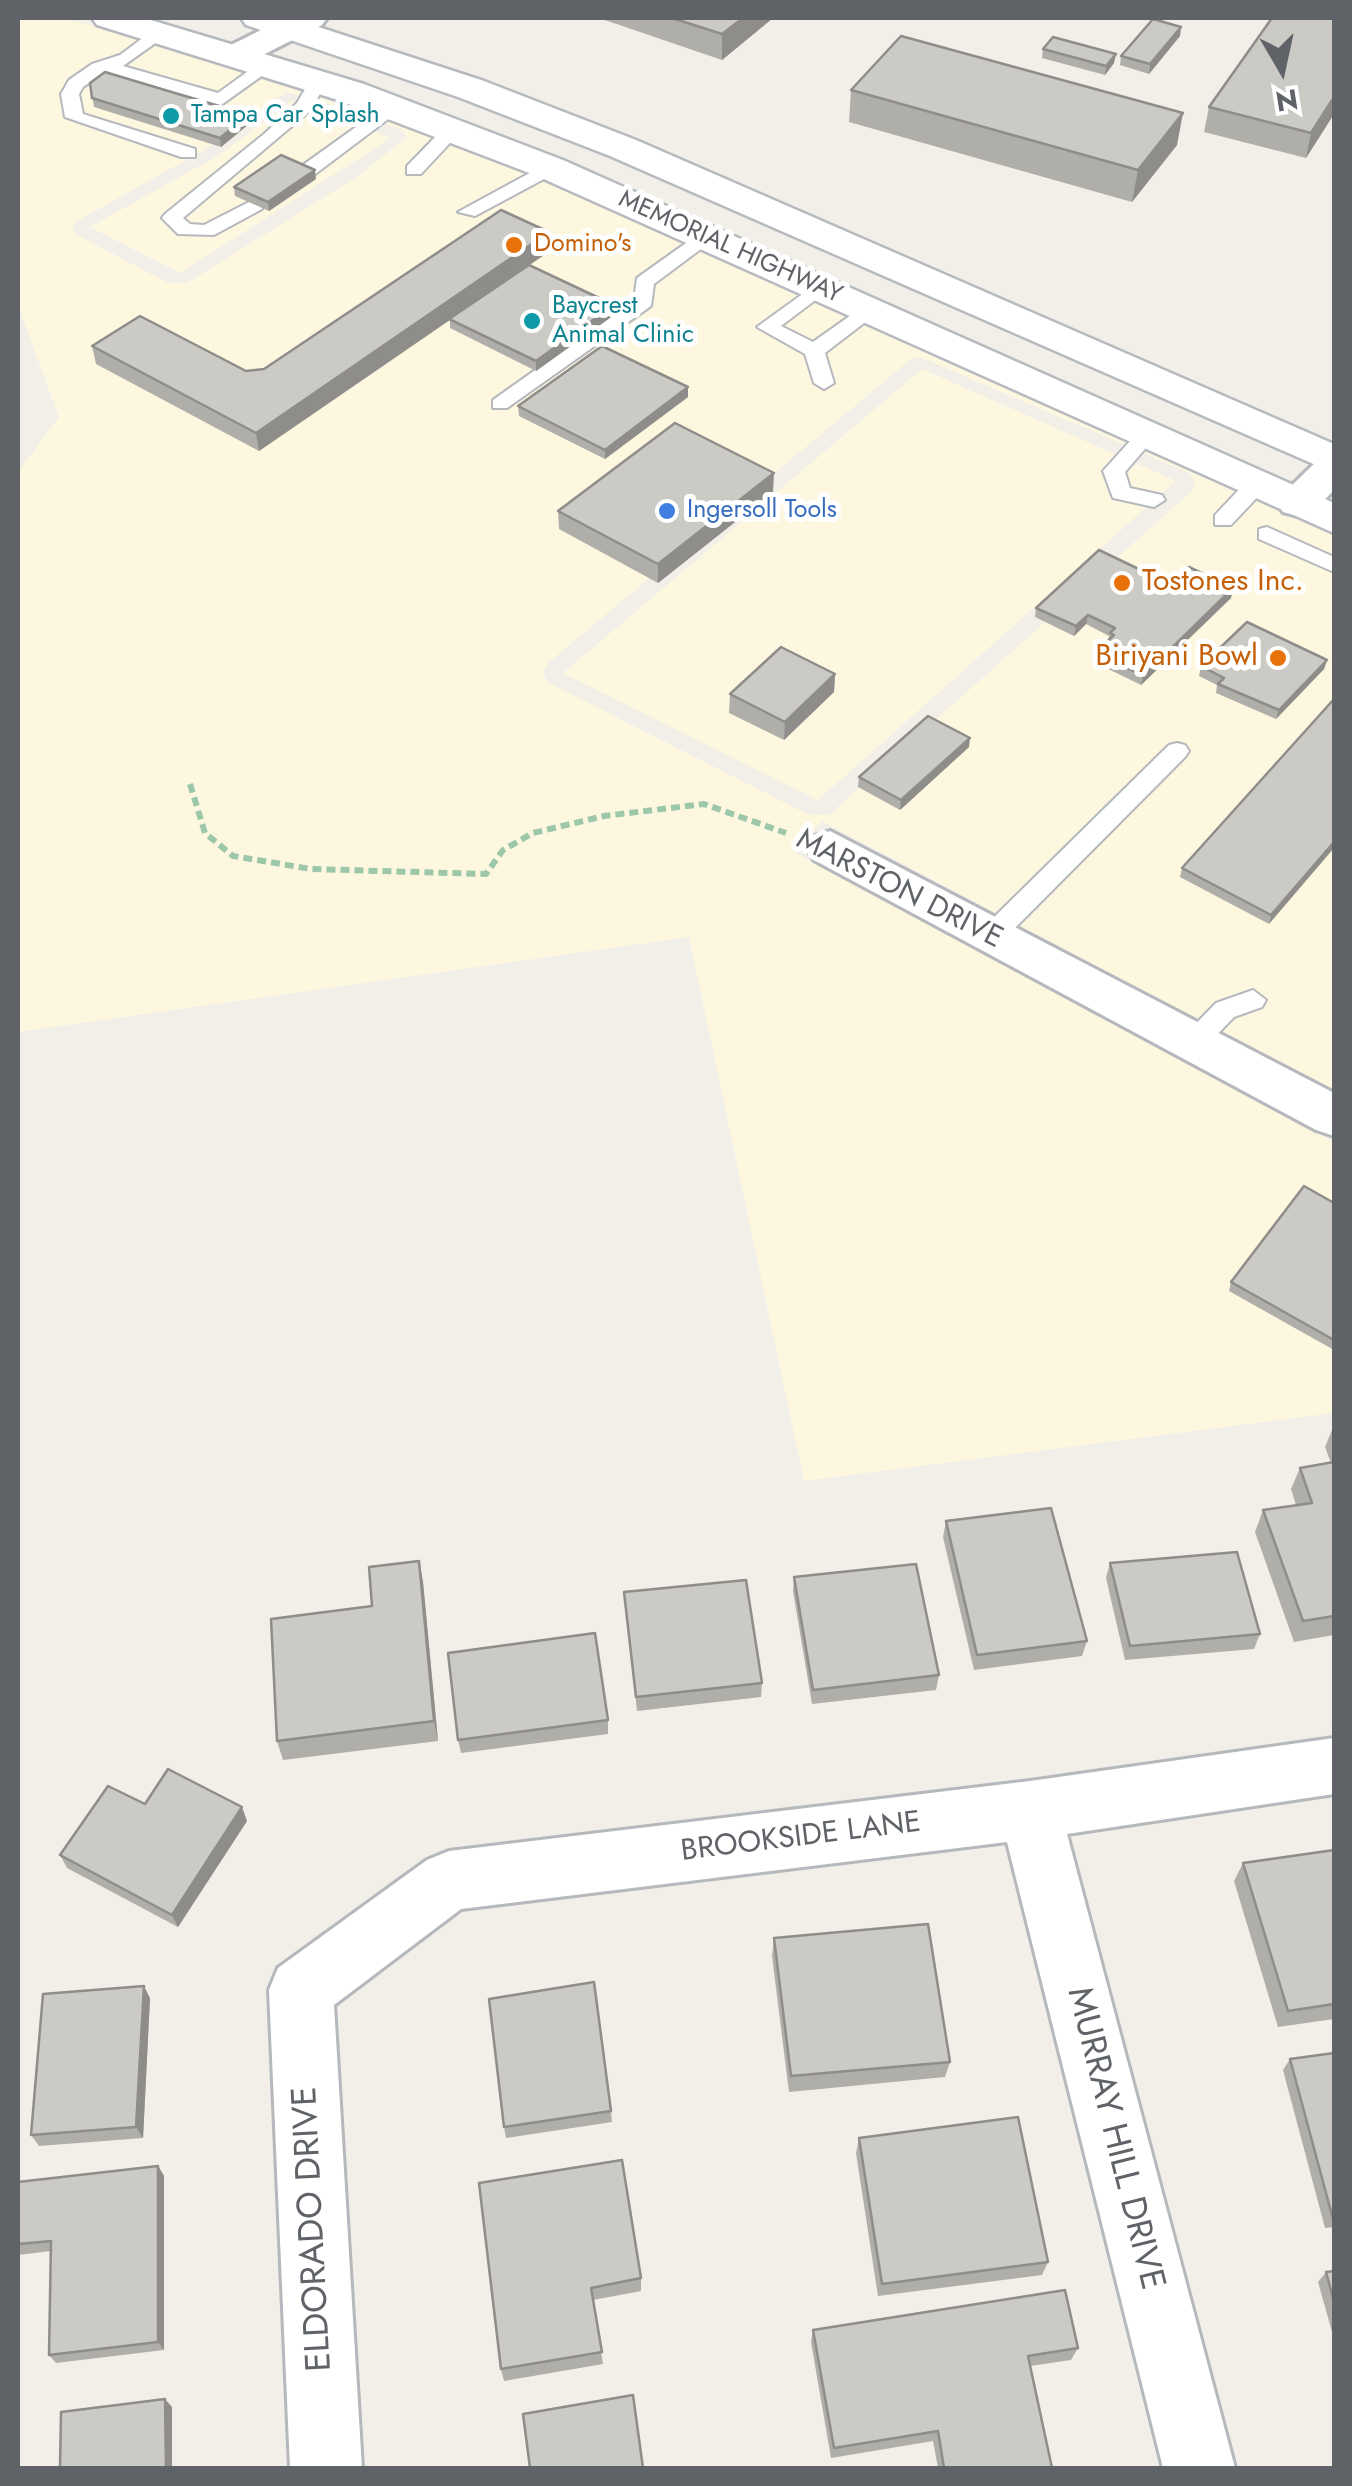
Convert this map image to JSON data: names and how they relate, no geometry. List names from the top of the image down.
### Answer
{
  "streets": {
    "main road": ["MEMORIAL HIGHWAY"],
    "street": [
      "MARSTON DRIVE",
      "BROOKSIDE LANE",
      "MURRAY HILL DRIVE",
      "ELDORADO DRIVE"
    ]
  },
  "crossings": [
    ["BROOKSIDE LANE", "MURRAY HILL DRIVE"],
    ["BROOKSIDE LANE", "ELDORADO DRIVE"]
  ],
  "places": [
    "Tampa Car Splash",
    "Domino's",
    "Baycrest Animal Clinic",
    "Ingersoll Tools",
    "Tostones Inc.",
    "Biriyani Bowl"
  ],
  "north": "bottom"
}
